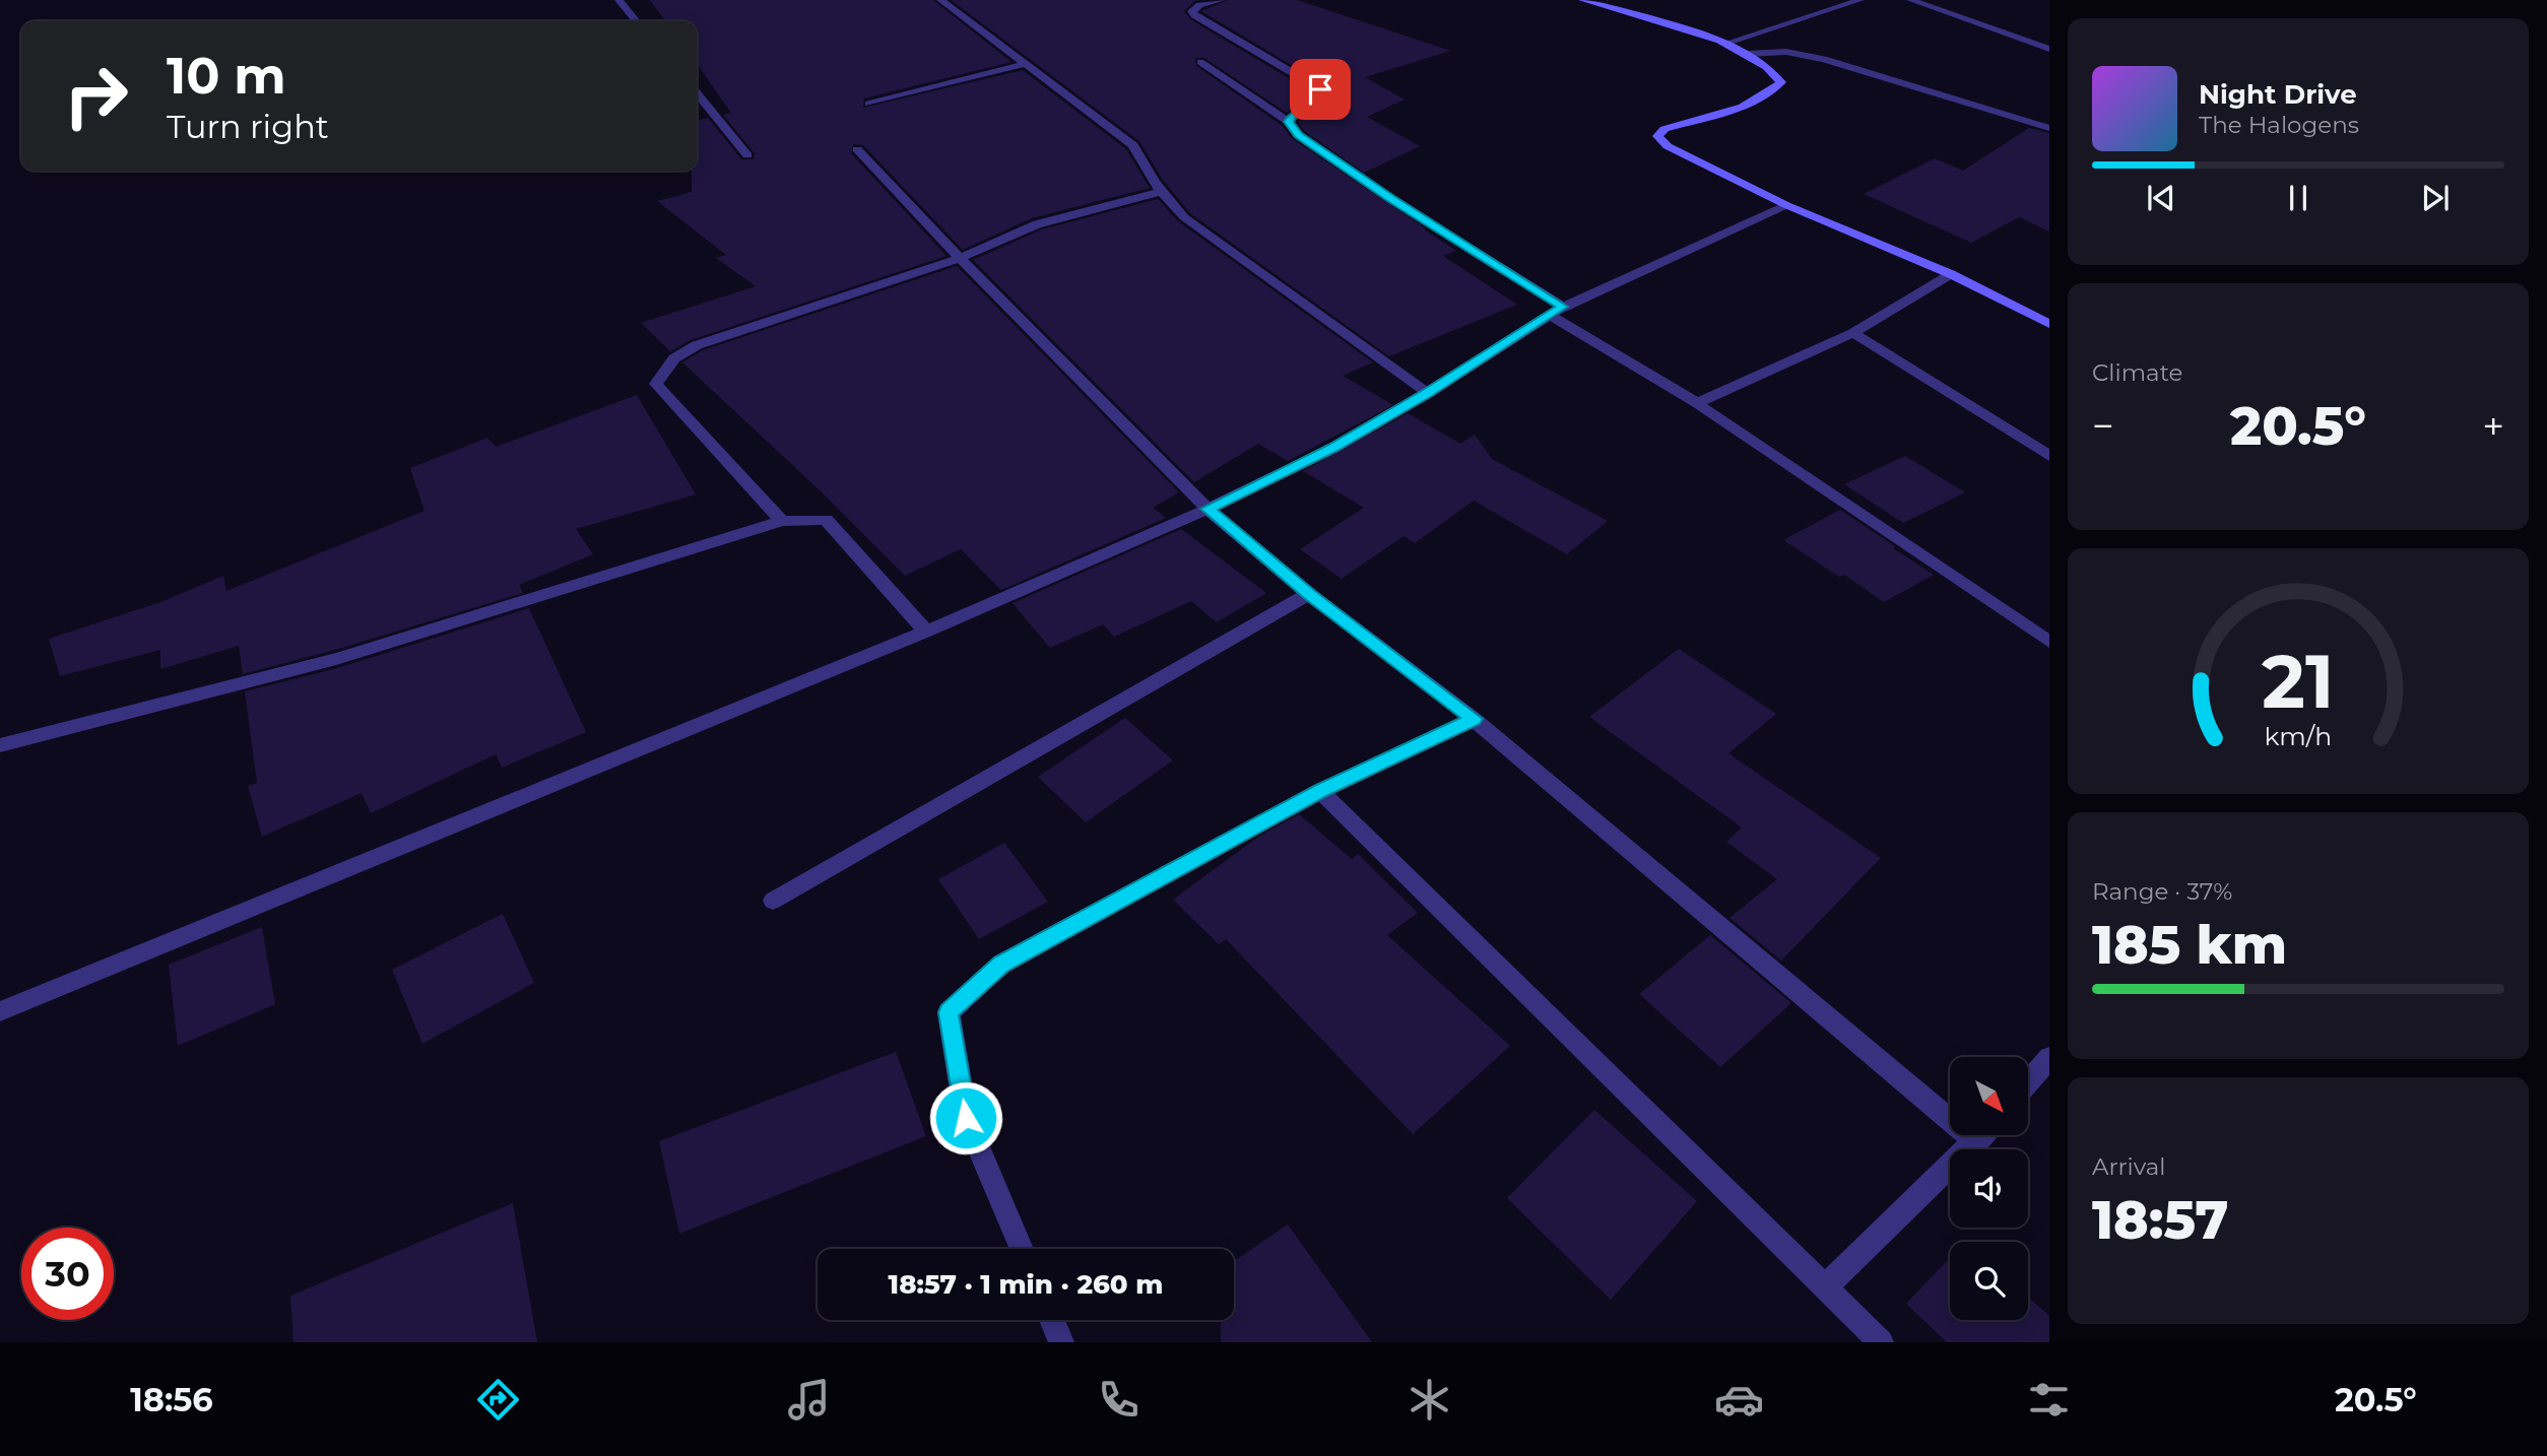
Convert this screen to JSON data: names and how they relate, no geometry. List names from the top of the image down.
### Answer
{
  "north": "bottom right",
  "page": {
    "turn": ["10 m", "Turn right"],
    "song": ["Night Drive", "The Halogens"],
    "tile": [
      "Climate",
      ["Range · 37%", "185 km"],
      ["Arrival", "18:57"]
    ],
    "heat": ["−", "20.5°", "+"],
    "limit": "30",
    "trip": "18:57 · 1 min · 260 m",
    "tabs": ["18:56", "20.5°"],
    "gauge": ["21", "km/h"]
  }
}
